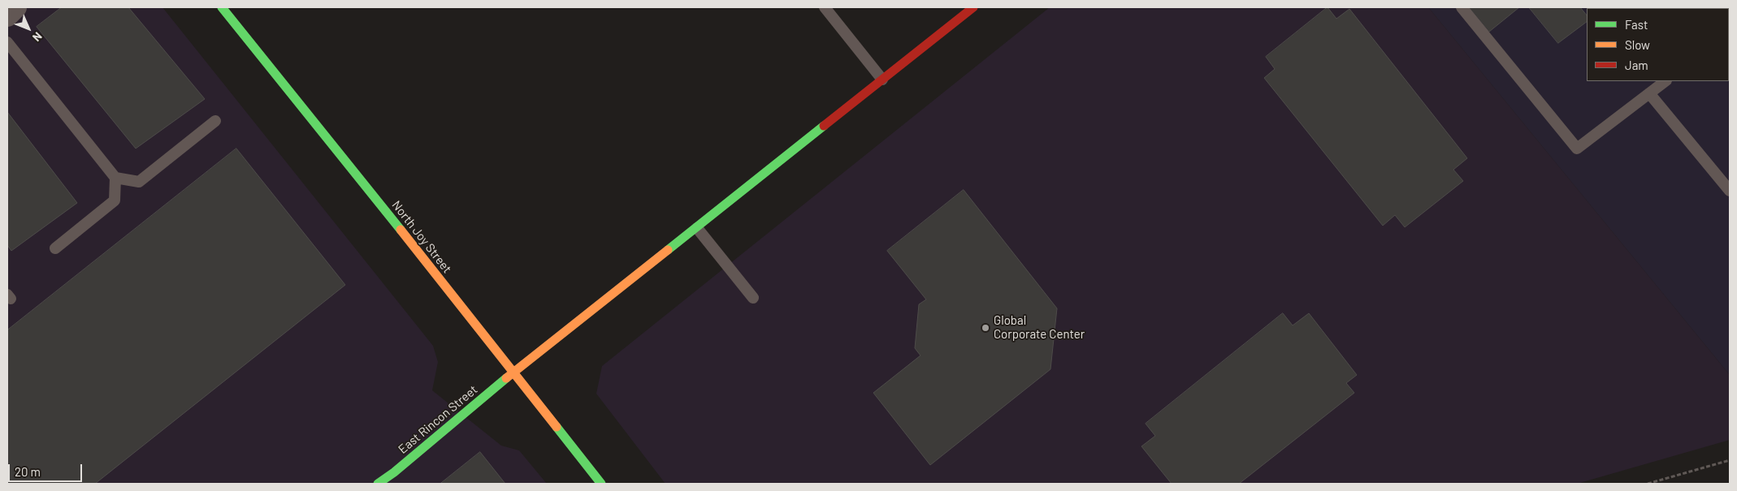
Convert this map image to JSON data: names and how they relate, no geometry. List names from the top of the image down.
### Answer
{
  "streets": {
    "street": ["North Joy Street", "East Rincon Street"]
  },
  "crossings": [
    ["North Joy Street", "East Rincon Street"]
  ],
  "places": ["Global Corporate Center"],
  "legend": ["Fast", "Slow", "Jam"],
  "scale_bar": "20 m",
  "north": "bottom right"
}
